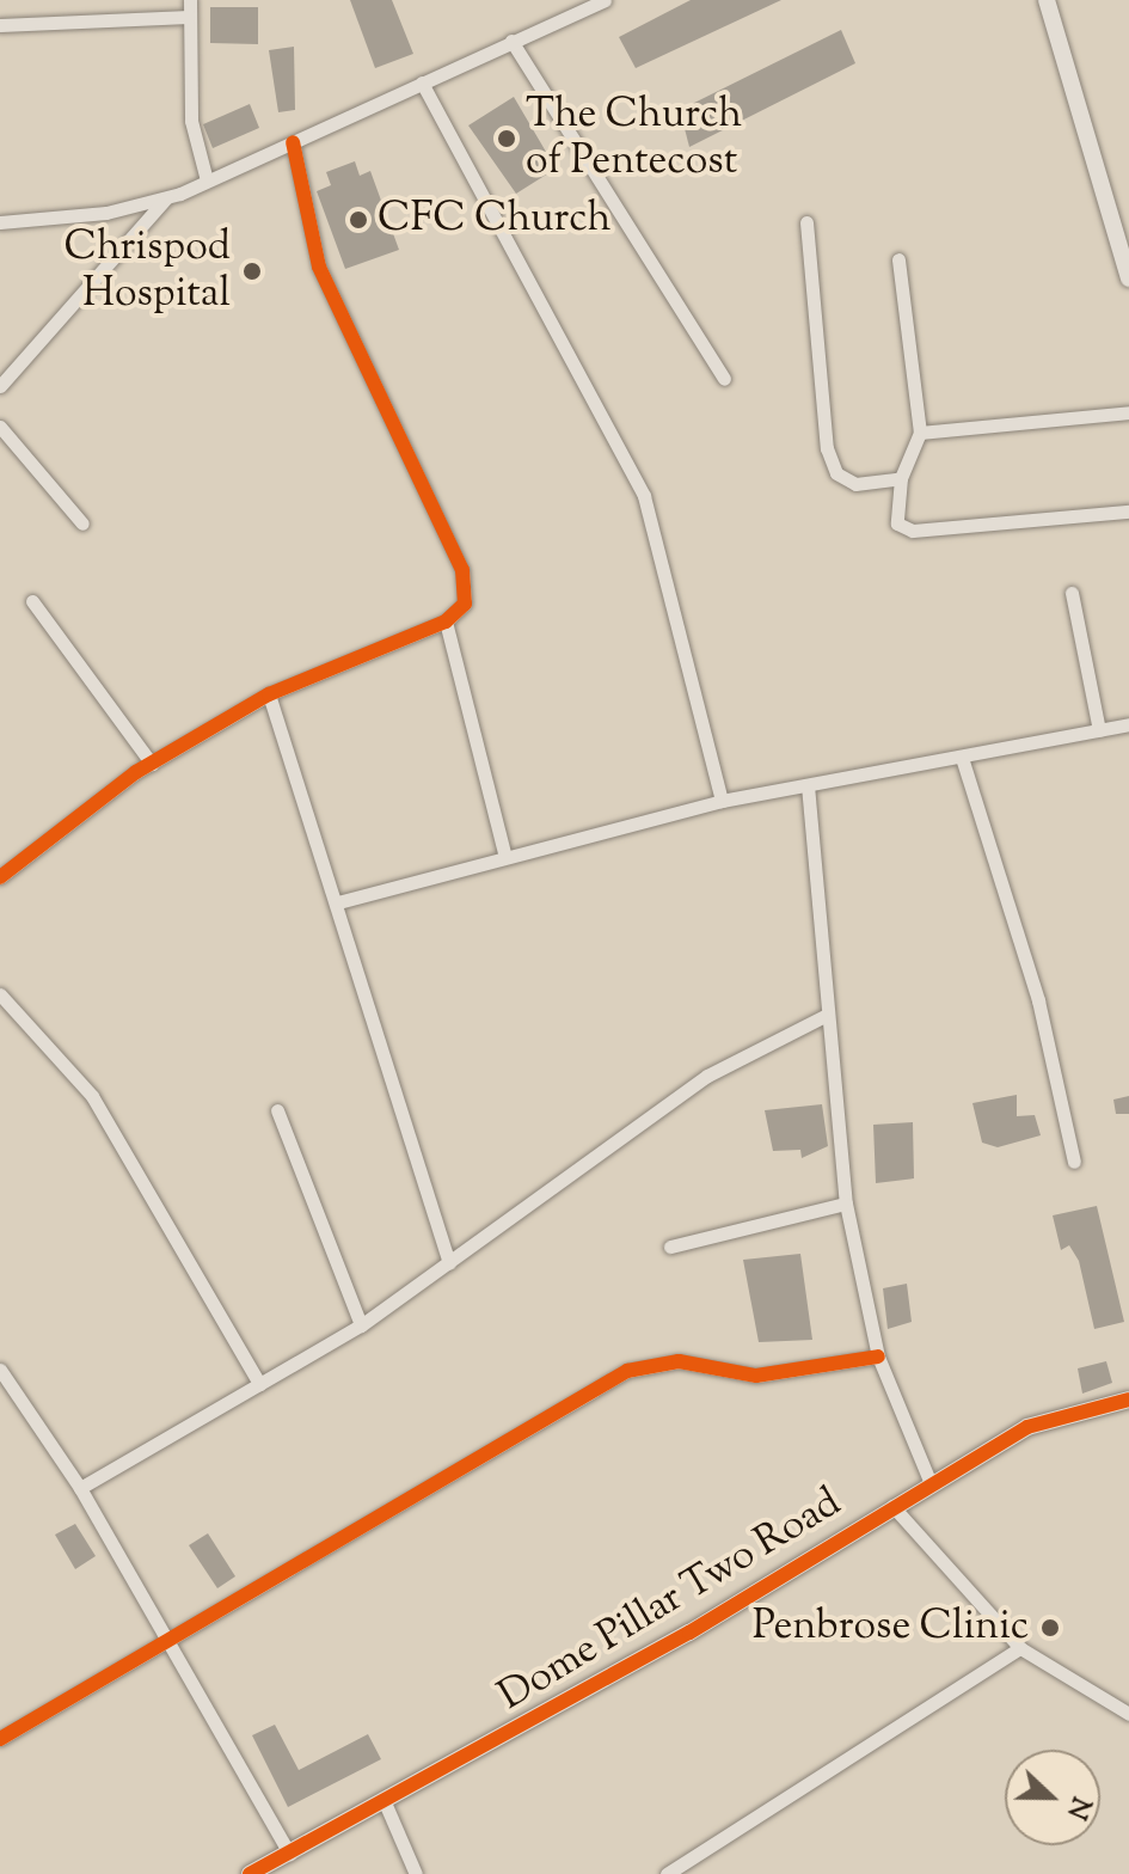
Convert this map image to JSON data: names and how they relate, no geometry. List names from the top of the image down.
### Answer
{
  "streets": {
    "street": ["Dome Pillar Two Road"]
  },
  "places": [
    "The Church of Pentecost",
    "CFC Church",
    "Chrispod Hospital",
    "Penbrose Clinic"
  ],
  "north": "right"
}
